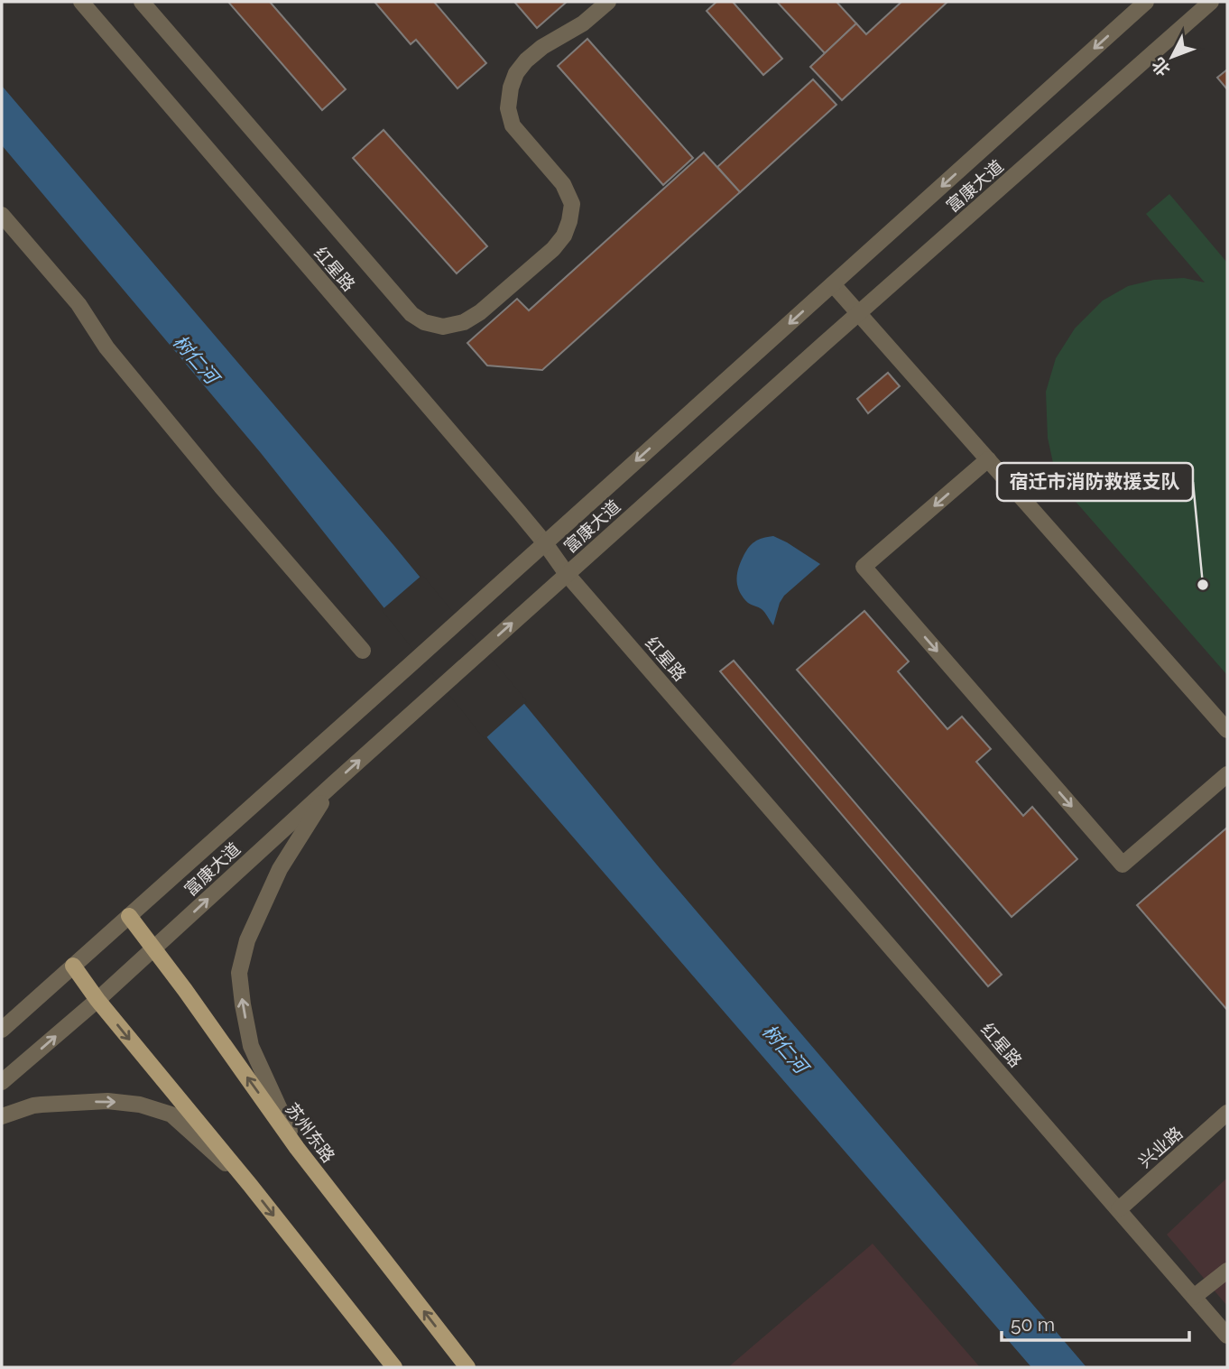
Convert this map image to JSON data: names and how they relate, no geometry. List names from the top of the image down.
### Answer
{
  "streets": {
    "main road": ["苏州东路"],
    "street": ["富康大道", "红星路", "兴业路"]
  },
  "crossings": [
    ["富康大道", "红星路"],
    ["富康大道", "苏州东路"],
    ["红星路", "兴业路"]
  ],
  "water": ["树仁河"],
  "places": ["宿迁市消防救援支队"],
  "scale_bar": "50 m",
  "north": "bottom left"
}
